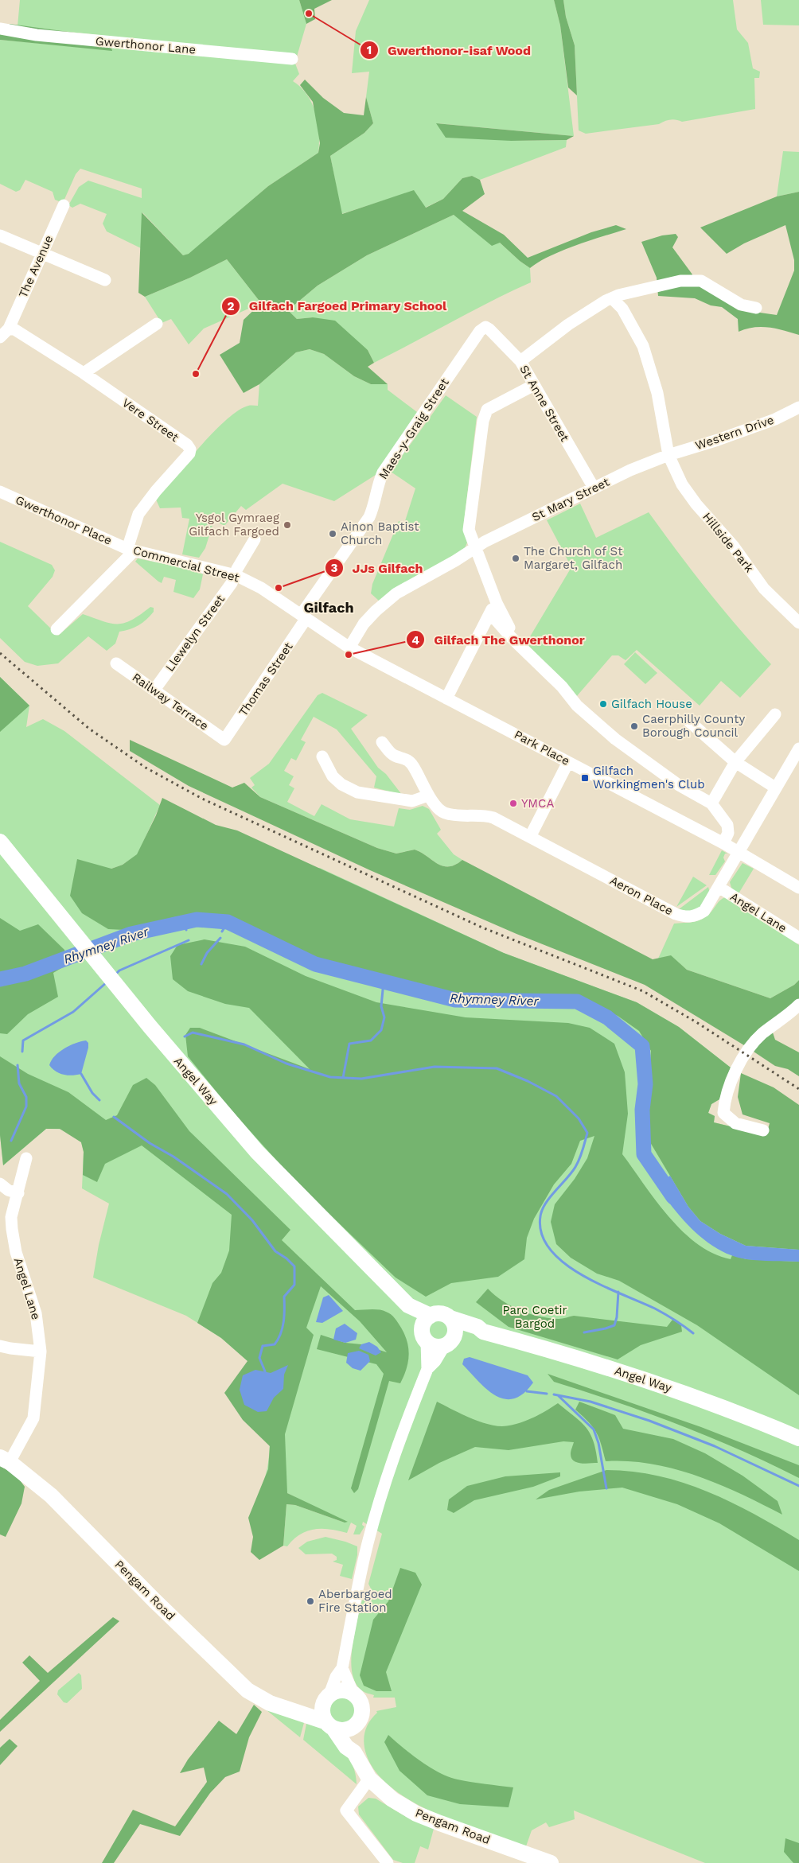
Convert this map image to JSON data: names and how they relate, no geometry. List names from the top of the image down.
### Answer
{
  "streets": {
    "main road": ["Angel Way", "Pengam Road"],
    "street": [
      "Gwerthonor Lane",
      "The Avenue",
      "St Anne Street",
      "Vere Street",
      "Maes-y-Graig Street",
      "Western Drive",
      "St Mary Street",
      "Gwerthonor Place",
      "Hillside Park",
      "Commercial Street",
      "Llewelyn Street",
      "Thomas Street",
      "Railway Terrace",
      "Park Place",
      "Aeron Place",
      "Angel Lane"
    ]
  },
  "crossings": [
    ["The Avenue", "Vere Street"],
    ["St Anne Street", "Maes-y-Graig Street"],
    ["St Anne Street", "St Mary Street"],
    ["Vere Street", "Gwerthonor Place"],
    ["Vere Street", "Commercial Street"],
    ["Maes-y-Graig Street", "Commercial Street"],
    ["Maes-y-Graig Street", "Thomas Street"],
    ["Maes-y-Graig Street", "Park Place"],
    ["Western Drive", "St Mary Street"],
    ["Western Drive", "Hillside Park"],
    ["St Mary Street", "Hillside Park"],
    ["St Mary Street", "Park Place"],
    ["Gwerthonor Place", "Commercial Street"],
    ["Commercial Street", "Llewelyn Street"],
    ["Commercial Street", "Thomas Street"],
    ["Commercial Street", "Park Place"],
    ["Llewelyn Street", "Railway Terrace"],
    ["Thomas Street", "Railway Terrace"],
    ["Thomas Street", "Park Place"],
    ["Park Place", "Aeron Place"],
    ["Aeron Place", "Angel Lane"],
    ["Angel Lane", "Pengam Road"]
  ],
  "districts": ["Gilfach"],
  "water": ["Rhymney River"],
  "parks": ["Parc Coetir Bargod"],
  "places": {
    "other": [
      "Gwerthonor-isaf Wood",
      "Gilfach Fargoed Primary School",
      "Ysgol Gymraeg Gilfach Fargoed",
      "Ainon Baptist Church",
      "The Church of St Margaret, Gilfach",
      "JJs Gilfach",
      "Gilfach The Gwerthonor",
      "Gilfach House",
      "Caerphilly County Borough Council",
      "YMCA",
      "Aberbargoed Fire Station"
    ],
    "transit": ["Gilfach Workingmen's Club"]
  }
}
